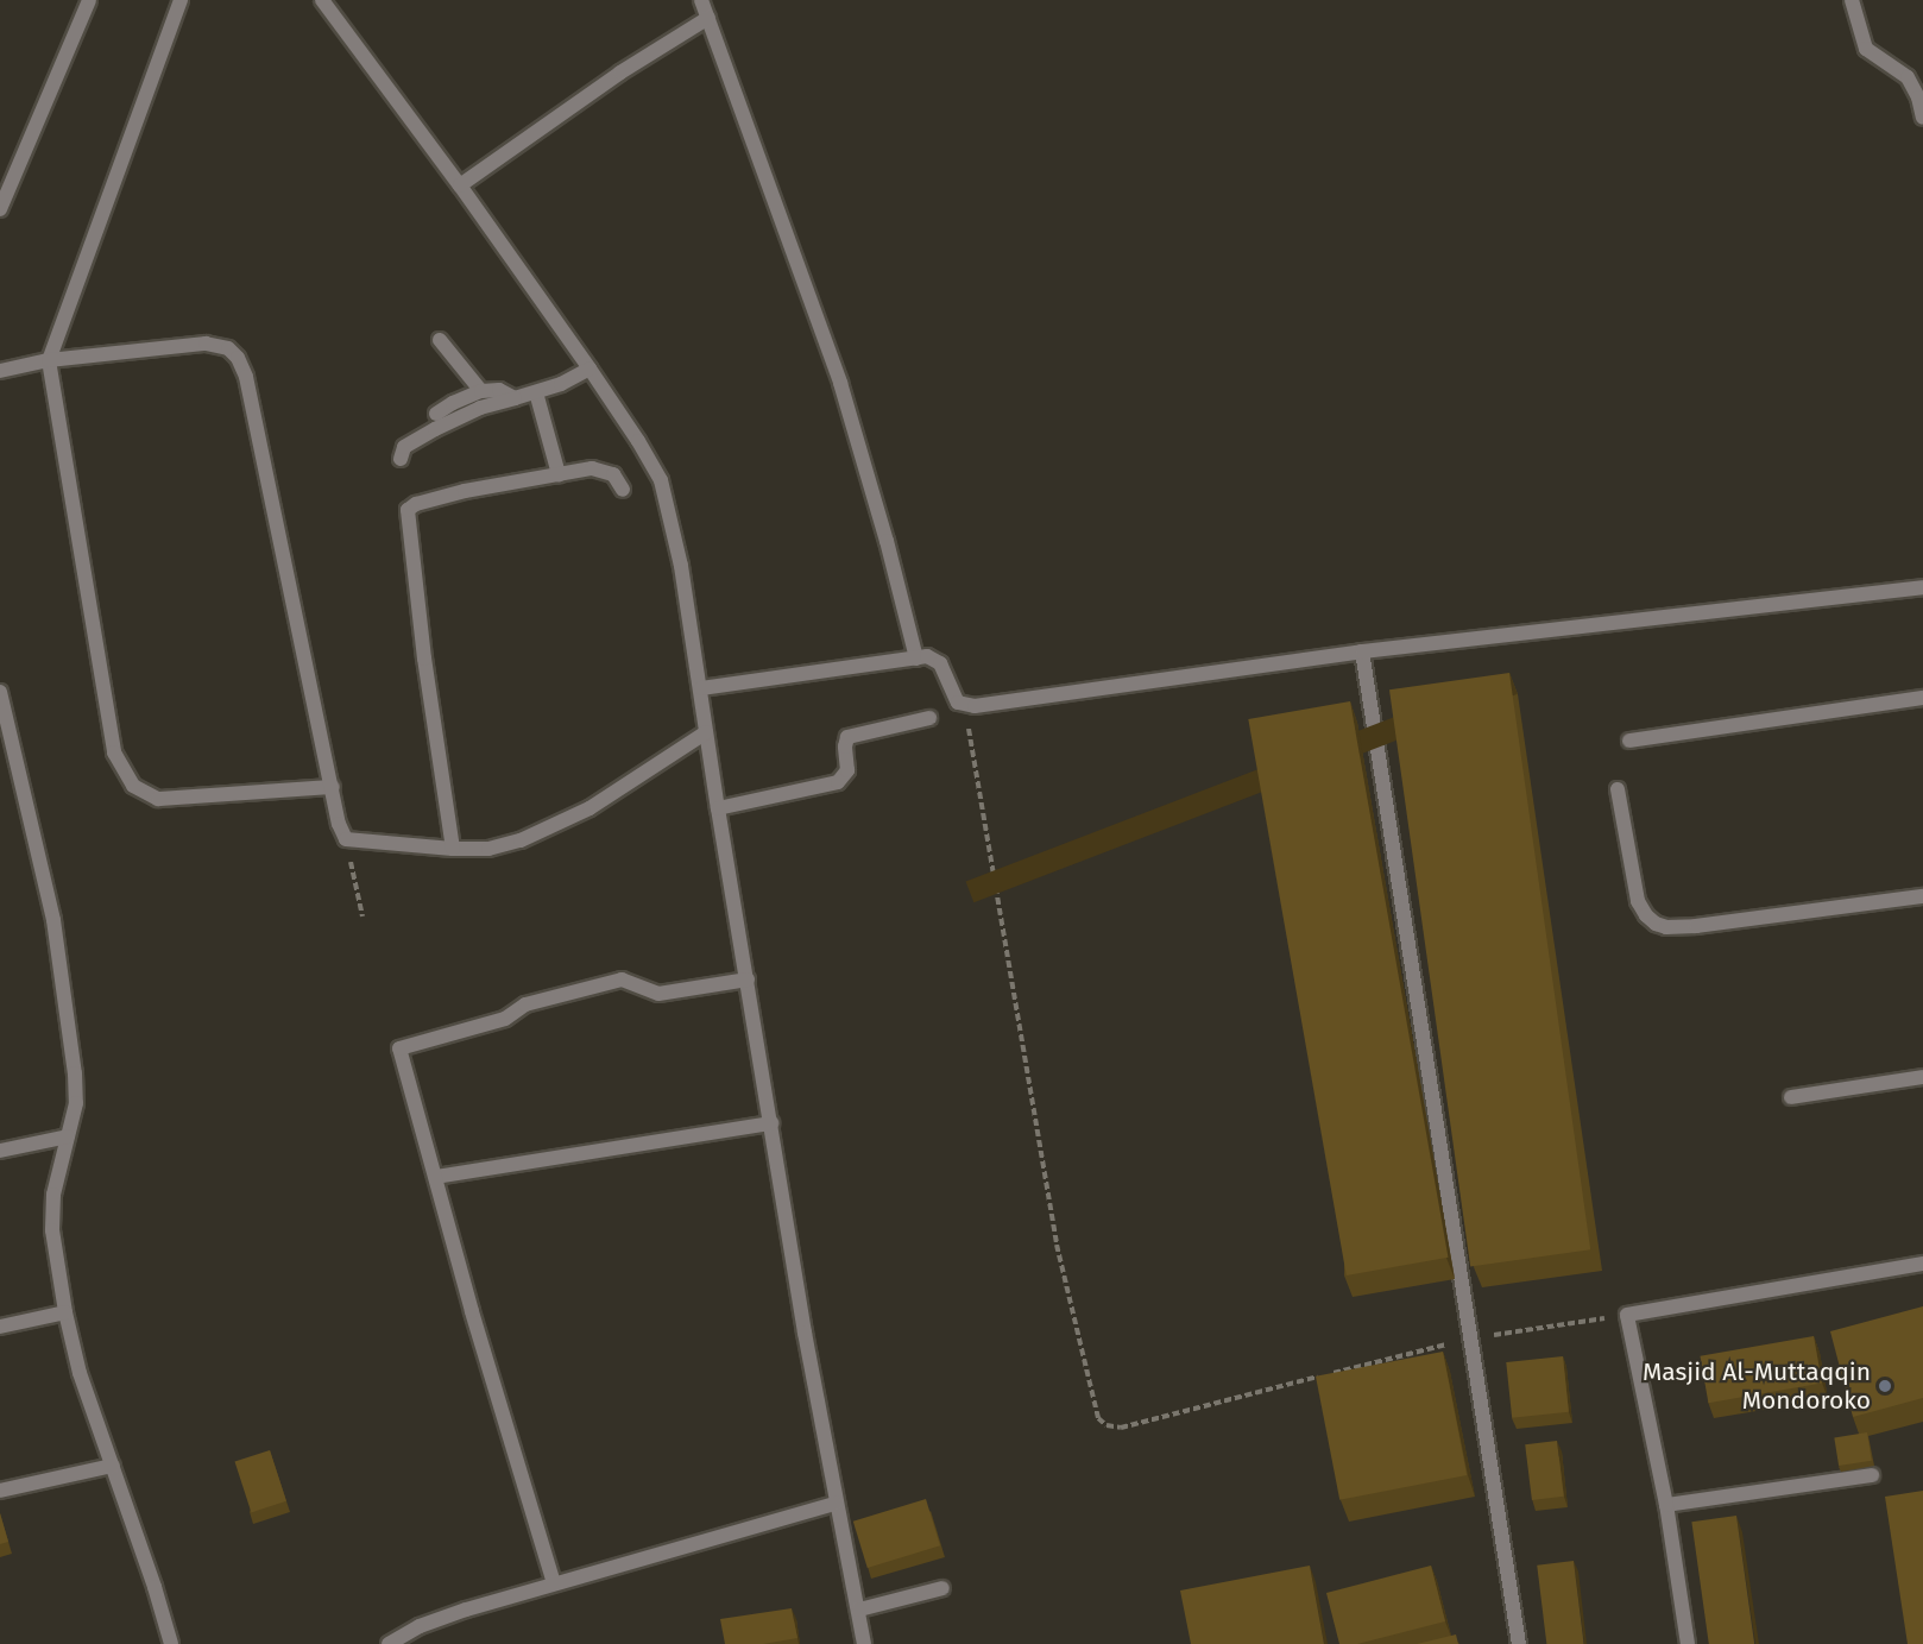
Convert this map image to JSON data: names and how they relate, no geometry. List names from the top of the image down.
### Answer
{
  "places": ["Masjid Al-Muttaqqin Mondoroko"]
}
